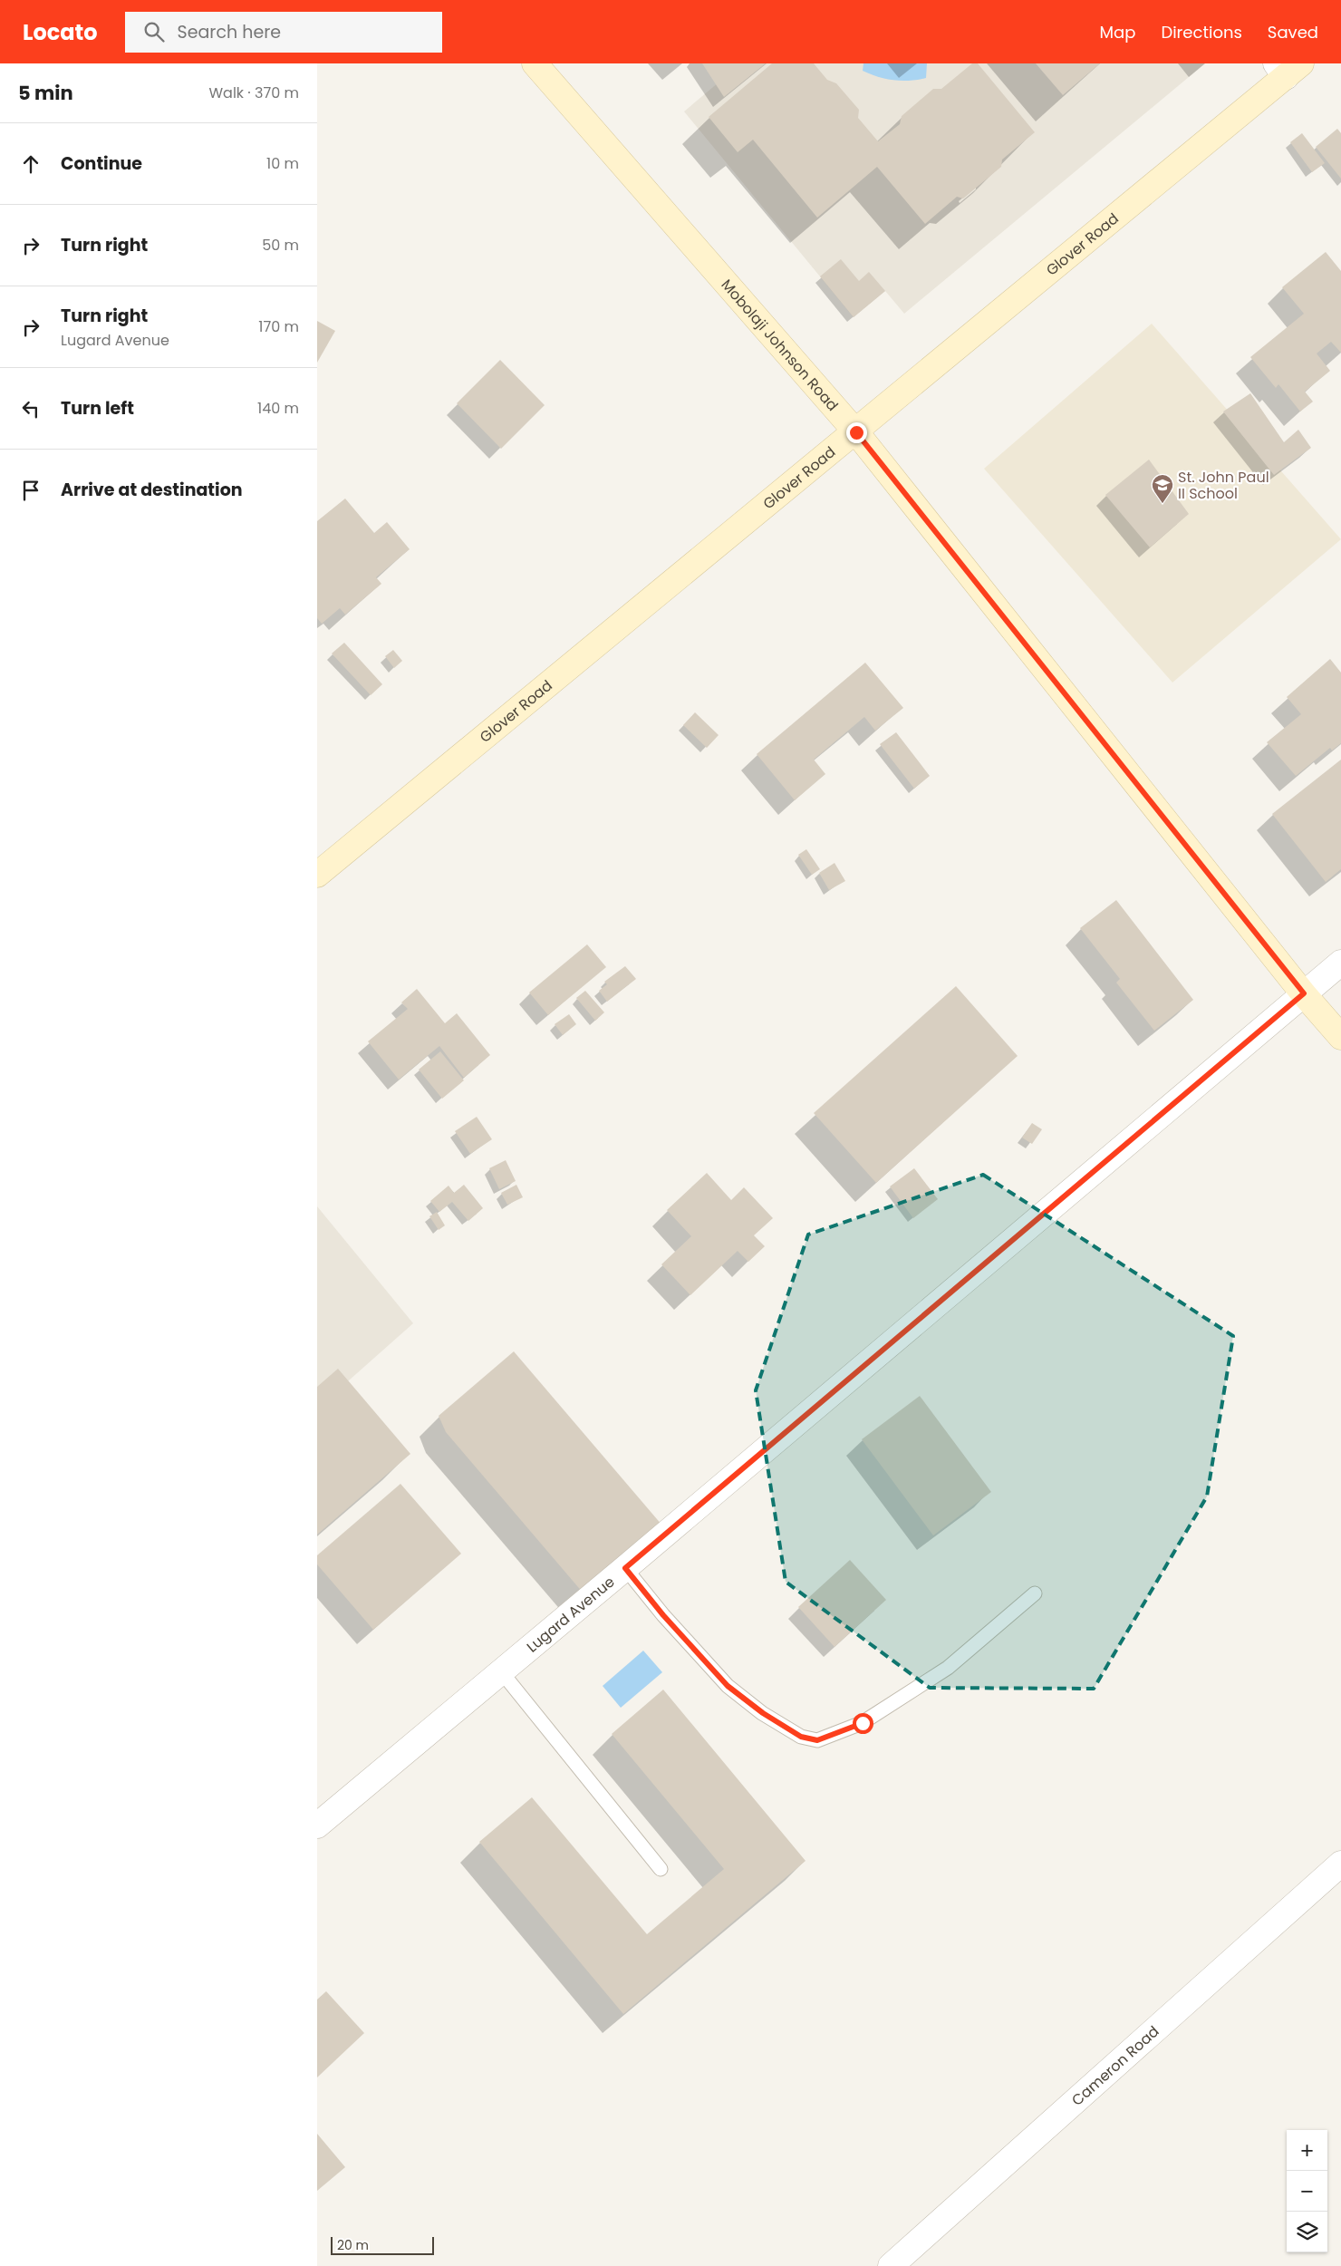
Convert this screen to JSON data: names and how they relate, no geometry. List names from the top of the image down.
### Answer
{
  "streets": {
    "main road": ["Glover Road", "Mobolaji Johnson Road"],
    "street": ["Lugard Avenue", "Cameron Road"]
  },
  "crossings": [
    ["Glover Road", "Mobolaji Johnson Road"],
    ["Mobolaji Johnson Road", "Lugard Avenue"]
  ],
  "places": {
    "school or university": ["St. John Paul II School"]
  },
  "scale_bar": "20 m",
  "page": {
    "header": "Locato",
    "search": "Search here",
    "nav": ["Map", "Directions", "Saved"],
    "heading": ["5 min", "Walk · 370 m"],
    "list": [
      ["Continue", "10 m"],
      ["Turn right", "50 m"],
      ["Turn right", "Lugard Avenue", "170 m"],
      ["Turn left", "140 m"],
      "Arrive at destination"
    ],
    "map_buttons": ["+", "−"],
    "scale": "20 m"
  }
}
